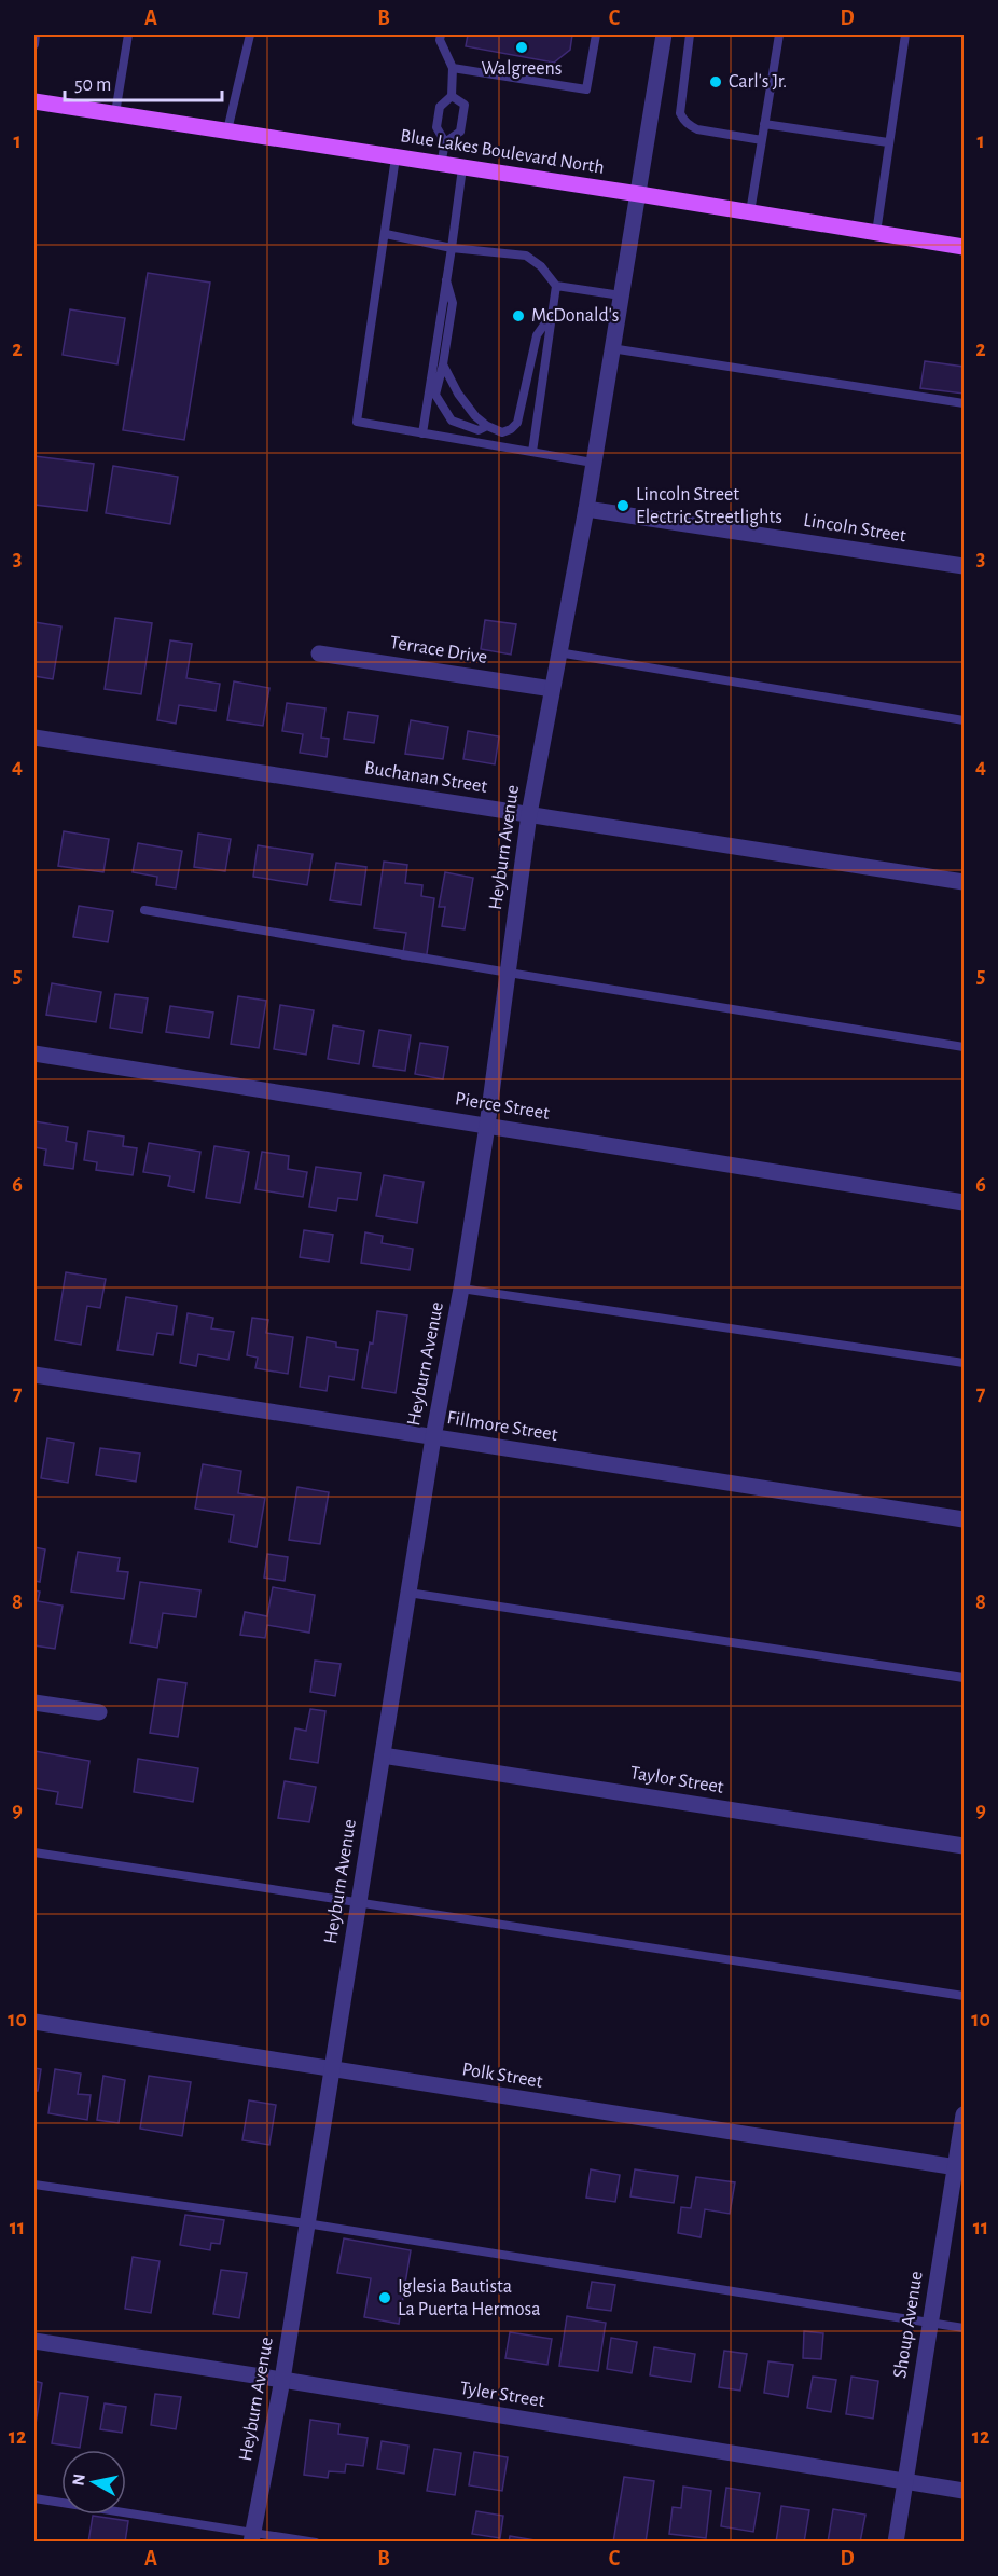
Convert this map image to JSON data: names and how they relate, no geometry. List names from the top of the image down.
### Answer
{
  "streets": {
    "main road": ["Blue Lakes Boulevard North"],
    "street": [
      "Lincoln Street",
      "Terrace Drive",
      "Buchanan Street",
      "Heyburn Avenue",
      "Pierce Street",
      "Fillmore Street",
      "Taylor Street",
      "Polk Street",
      "Shoup Avenue",
      "Tyler Street"
    ]
  },
  "crossings": [
    ["Blue Lakes Boulevard North", "Heyburn Avenue"],
    ["Lincoln Street", "Heyburn Avenue"],
    ["Terrace Drive", "Heyburn Avenue"],
    ["Buchanan Street", "Heyburn Avenue"],
    ["Heyburn Avenue", "Pierce Street"],
    ["Heyburn Avenue", "Fillmore Street"],
    ["Heyburn Avenue", "Taylor Street"],
    ["Heyburn Avenue", "Polk Street"],
    ["Heyburn Avenue", "Tyler Street"],
    ["Polk Street", "Shoup Avenue"],
    ["Shoup Avenue", "Tyler Street"]
  ],
  "places": [
    "Walgreens",
    "Carl's Jr.",
    "McDonald's",
    "Lincoln Street Electric Streetlights",
    "Iglesia Bautista La Puerta Hermosa"
  ],
  "scale_bar": "50 m",
  "north": "left",
  "grid": {
    "columns": [
      "A",
      "B",
      "C",
      "D"
    ],
    "rows": [
      "1",
      "2",
      "3",
      "4",
      "5",
      "6",
      "7",
      "8",
      "9",
      "10",
      "11",
      "12"
    ]
  }
}
